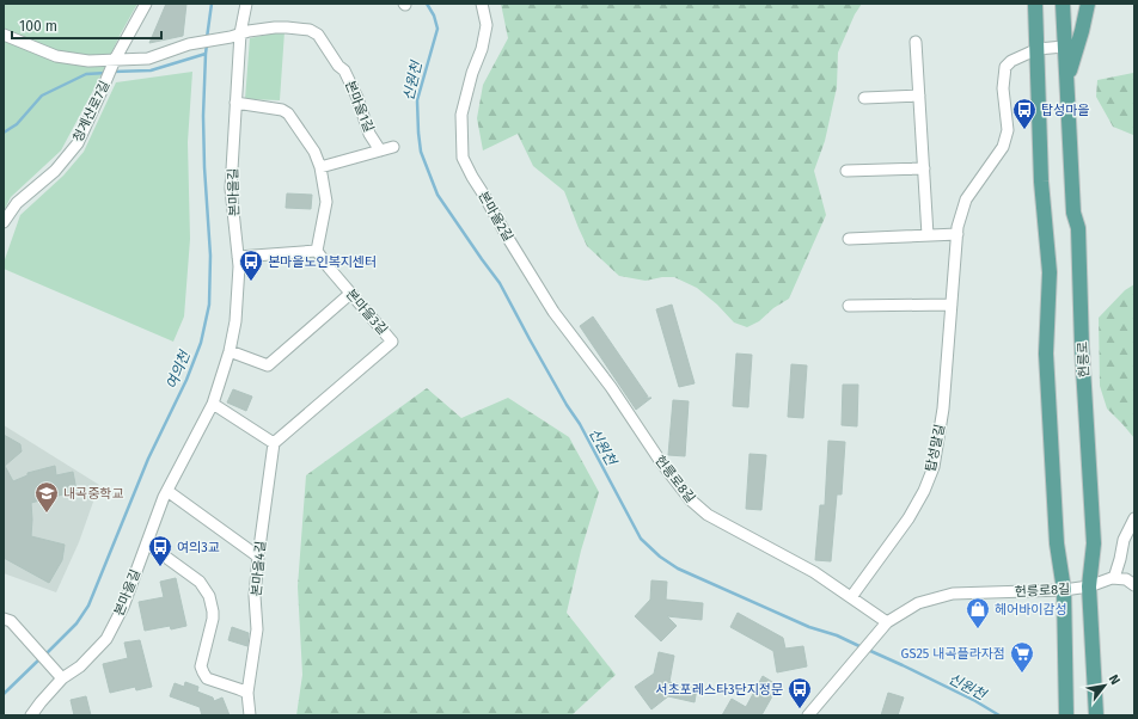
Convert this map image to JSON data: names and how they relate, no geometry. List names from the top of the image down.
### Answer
{
  "streets": {
    "main road": ["헌릉로"],
    "street": [
      "본마을1길",
      "청계산로7길",
      "본마을길",
      "본마을2길",
      "본마을3길",
      "탑성말길",
      "헌릉로8길",
      "본마을4길"
    ]
  },
  "crossings": [
    ["본마을1길", "청계산로7길"],
    ["본마을1길", "본마을길"],
    ["본마을2길", "헌릉로8길"],
    ["본마을3길", "본마을4길"],
    ["헌릉로", "탑성말길"],
    ["헌릉로", "헌릉로8길"],
    ["탑성말길", "헌릉로8길"]
  ],
  "water": ["신원천", "여의천"],
  "places": {
    "bus stop": [
      "탑성마을",
      "본마을노인복지센터",
      "여의3교",
      "서초포레스타3단지정문"
    ],
    "school or university": ["내곡중학교"],
    "shop": ["헤어바이감성"],
    "supermarket": ["GS25 내곡플라자점"]
  },
  "scale_bar": "100 m",
  "north": "top right"
}
